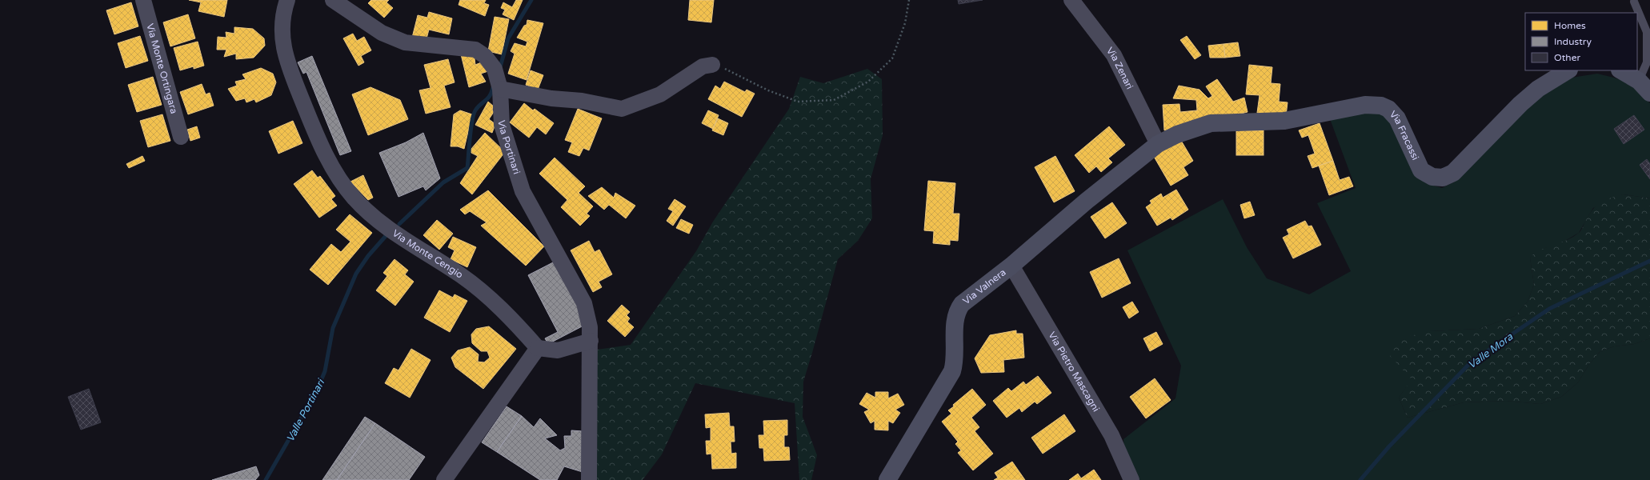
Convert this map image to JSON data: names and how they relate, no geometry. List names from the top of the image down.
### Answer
{
  "streets": {
    "street": [
      "Via Monte Ortingara",
      "Via Zenari",
      "Via Fracassi",
      "Via Portinari",
      "Via Monte Cengio",
      "Via Valnera",
      "Via Pietro Mascagni"
    ]
  },
  "crossings": [
    ["Via Zenari", "Via Fracassi"],
    ["Via Zenari", "Via Valnera"],
    ["Via Fracassi", "Via Valnera"],
    ["Via Valnera", "Via Pietro Mascagni"]
  ],
  "water": ["Valle Mora", "Valle Portinari"],
  "legend": ["Homes", "Industry", "Other"]
}
